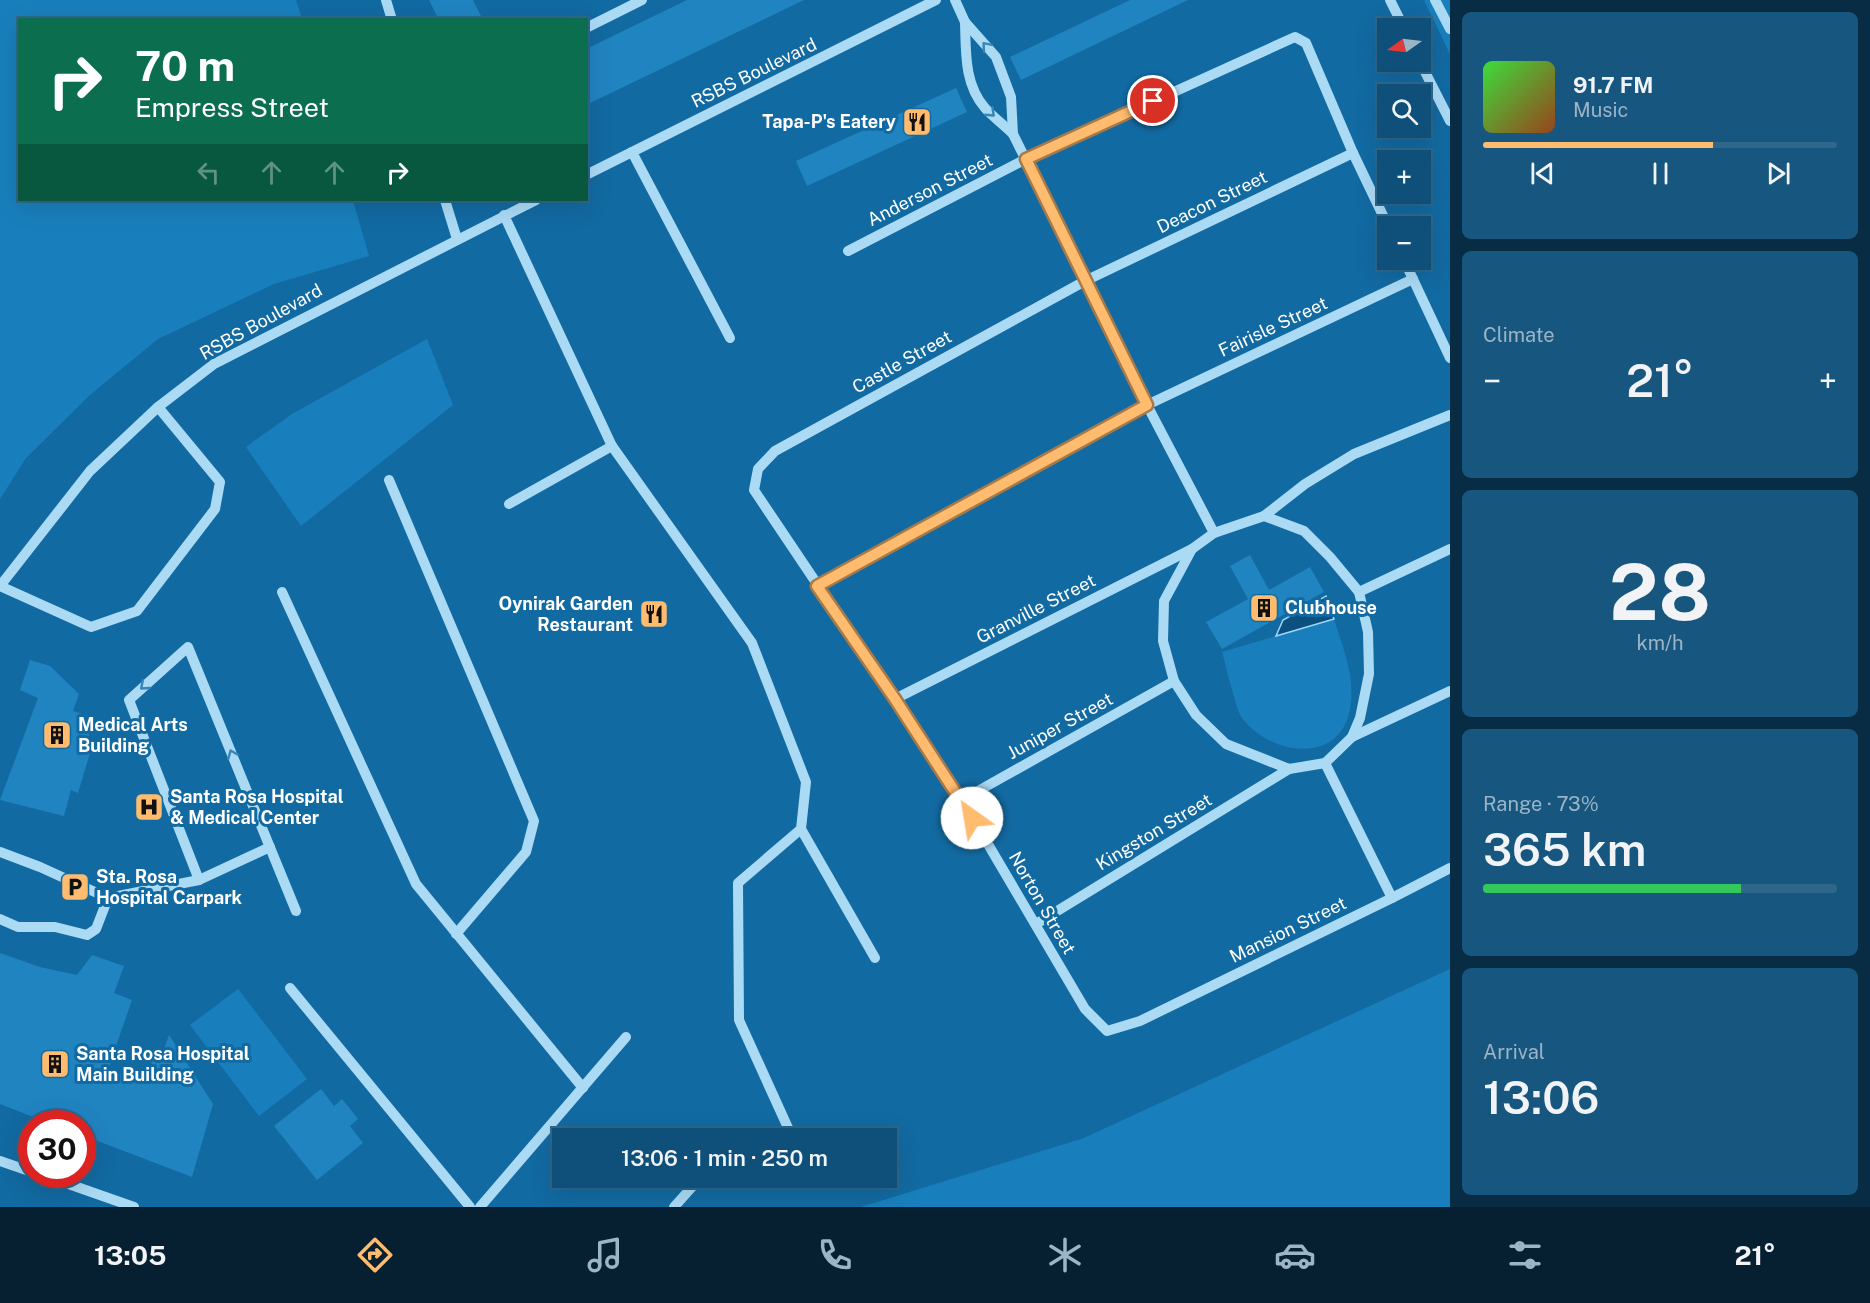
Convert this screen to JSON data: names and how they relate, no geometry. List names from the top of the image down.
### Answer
{
  "streets": {
    "street": [
      "RSBS Boulevard",
      "Anderson Street",
      "Deacon Street",
      "Fairisle Street",
      "Castle Street",
      "Granville Street",
      "Juniper Street",
      "Kingston Street",
      "Norton Street",
      "Mansion Street"
    ]
  },
  "crossings": [
    ["Anderson Street", "Deacon Street"],
    ["Deacon Street", "Castle Street"],
    ["Fairisle Street", "Norton Street"],
    ["Castle Street", "Norton Street"],
    ["Granville Street", "Norton Street"],
    ["Juniper Street", "Norton Street"],
    ["Kingston Street", "Norton Street"],
    ["Norton Street", "Mansion Street"]
  ],
  "places": {
    "restaurant": ["Tapa-P's Eatery", "Oynirak Garden Restaurant"],
    "building": ["Clubhouse", "Medical Arts Building", "Santa Rosa Hospital Main Building"],
    "hospital": ["Santa Rosa Hospital & Medical Center"],
    "parking": ["Sta. Rosa Hospital Carpark"]
  },
  "north": "left",
  "page": {
    "map_buttons": ["+", "−"],
    "turn": ["70 m", "Empress Street"],
    "song": ["91.7 FM", "Music"],
    "tile": [
      "Climate",
      ["28", "km/h"],
      ["Range · 73%", "365 km"],
      ["Arrival", "13:06"]
    ],
    "heat": ["−", "21°", "+"],
    "limit": "30",
    "trip": "13:06 · 1 min · 250 m",
    "tabs": ["13:05", "21°"]
  }
}
